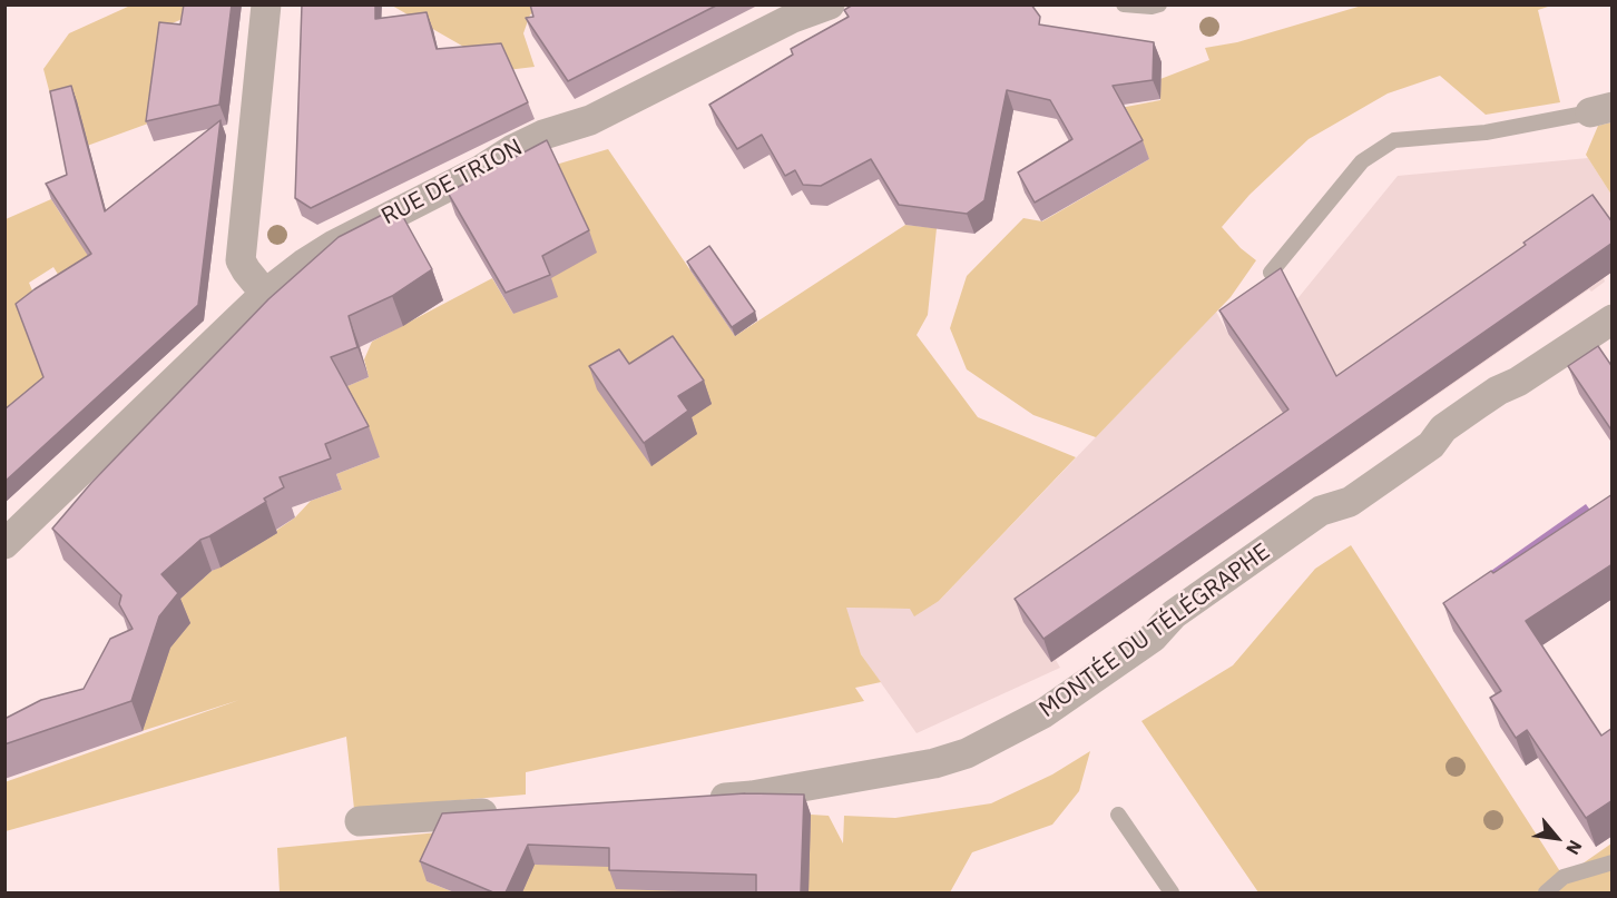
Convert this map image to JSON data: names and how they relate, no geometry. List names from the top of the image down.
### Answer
{
  "streets": {
    "street": ["RUE DE TRION", "MONTÉE DU TÉLÉGRAPHE"]
  },
  "north": "bottom right"
}
